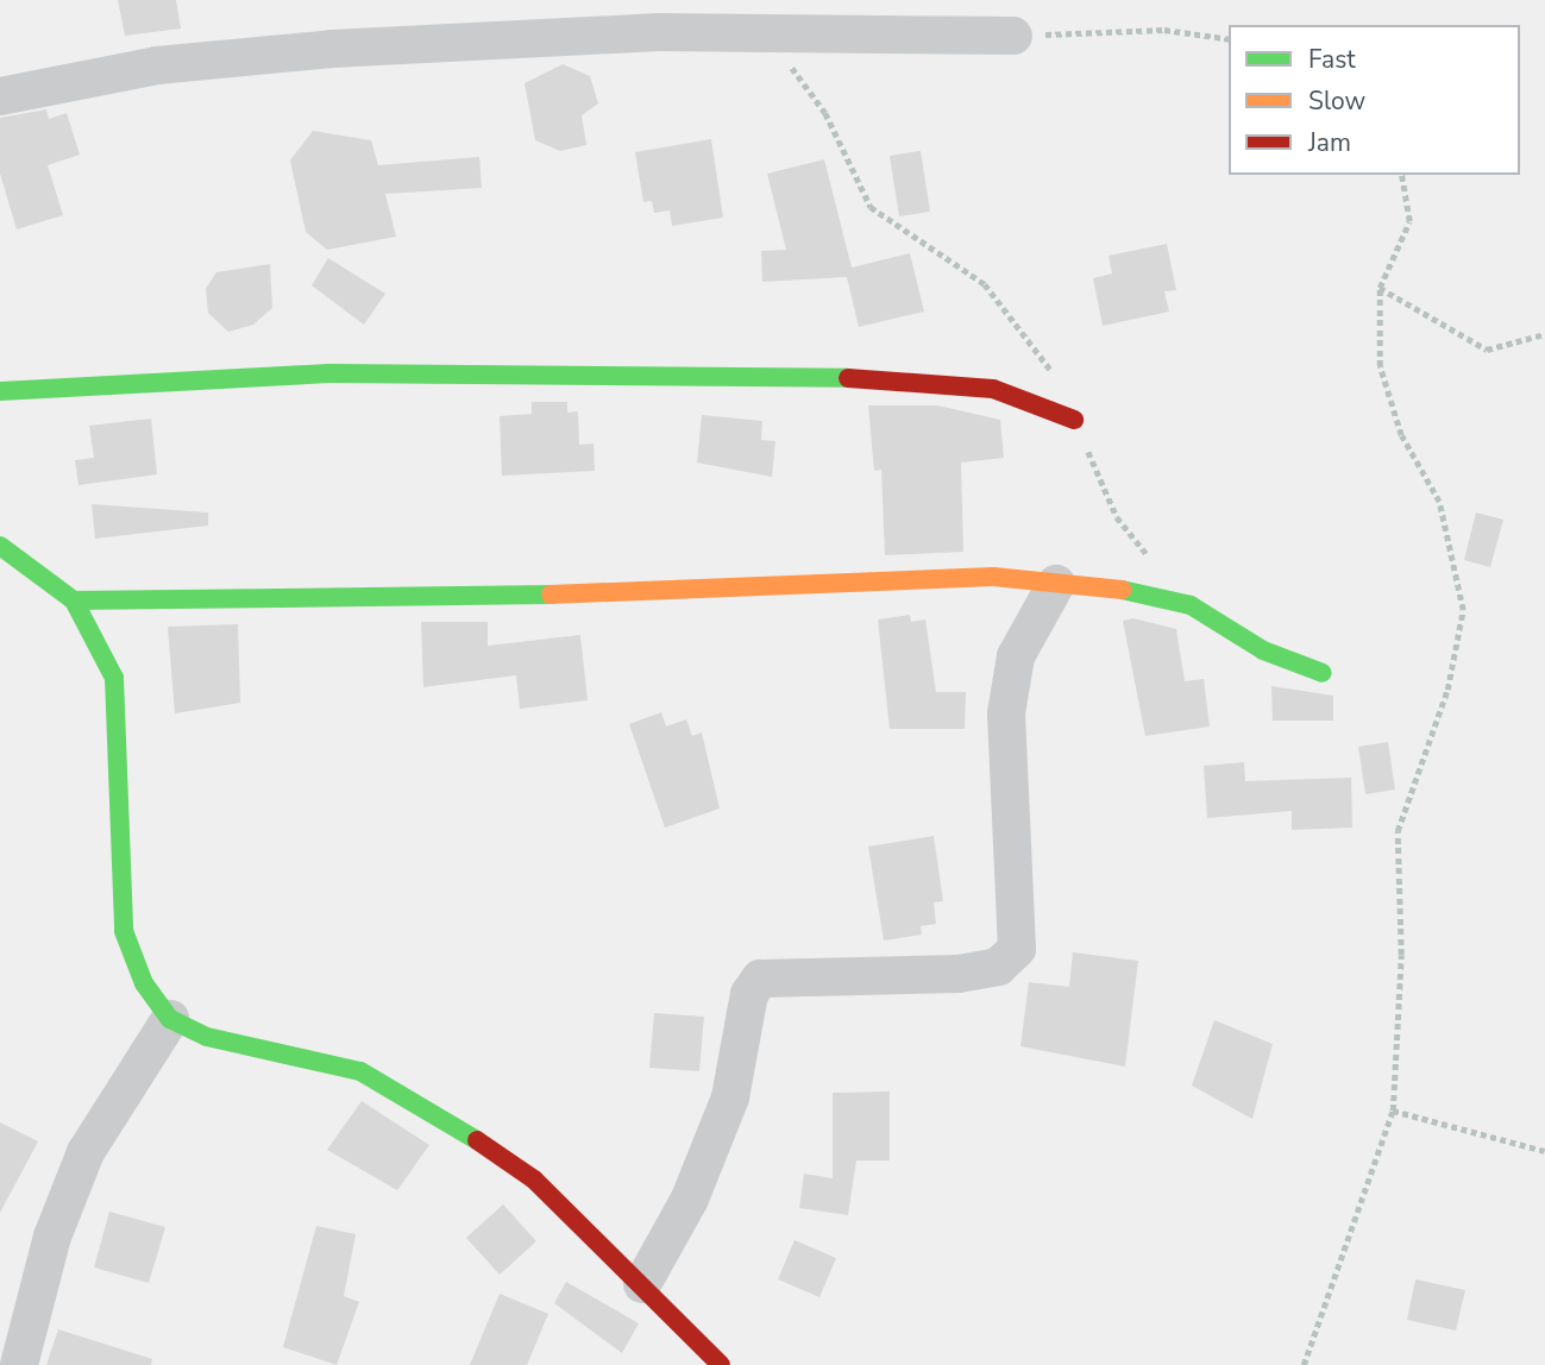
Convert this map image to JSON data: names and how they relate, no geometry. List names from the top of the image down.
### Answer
{
  "legend": ["Fast", "Slow", "Jam"]
}
